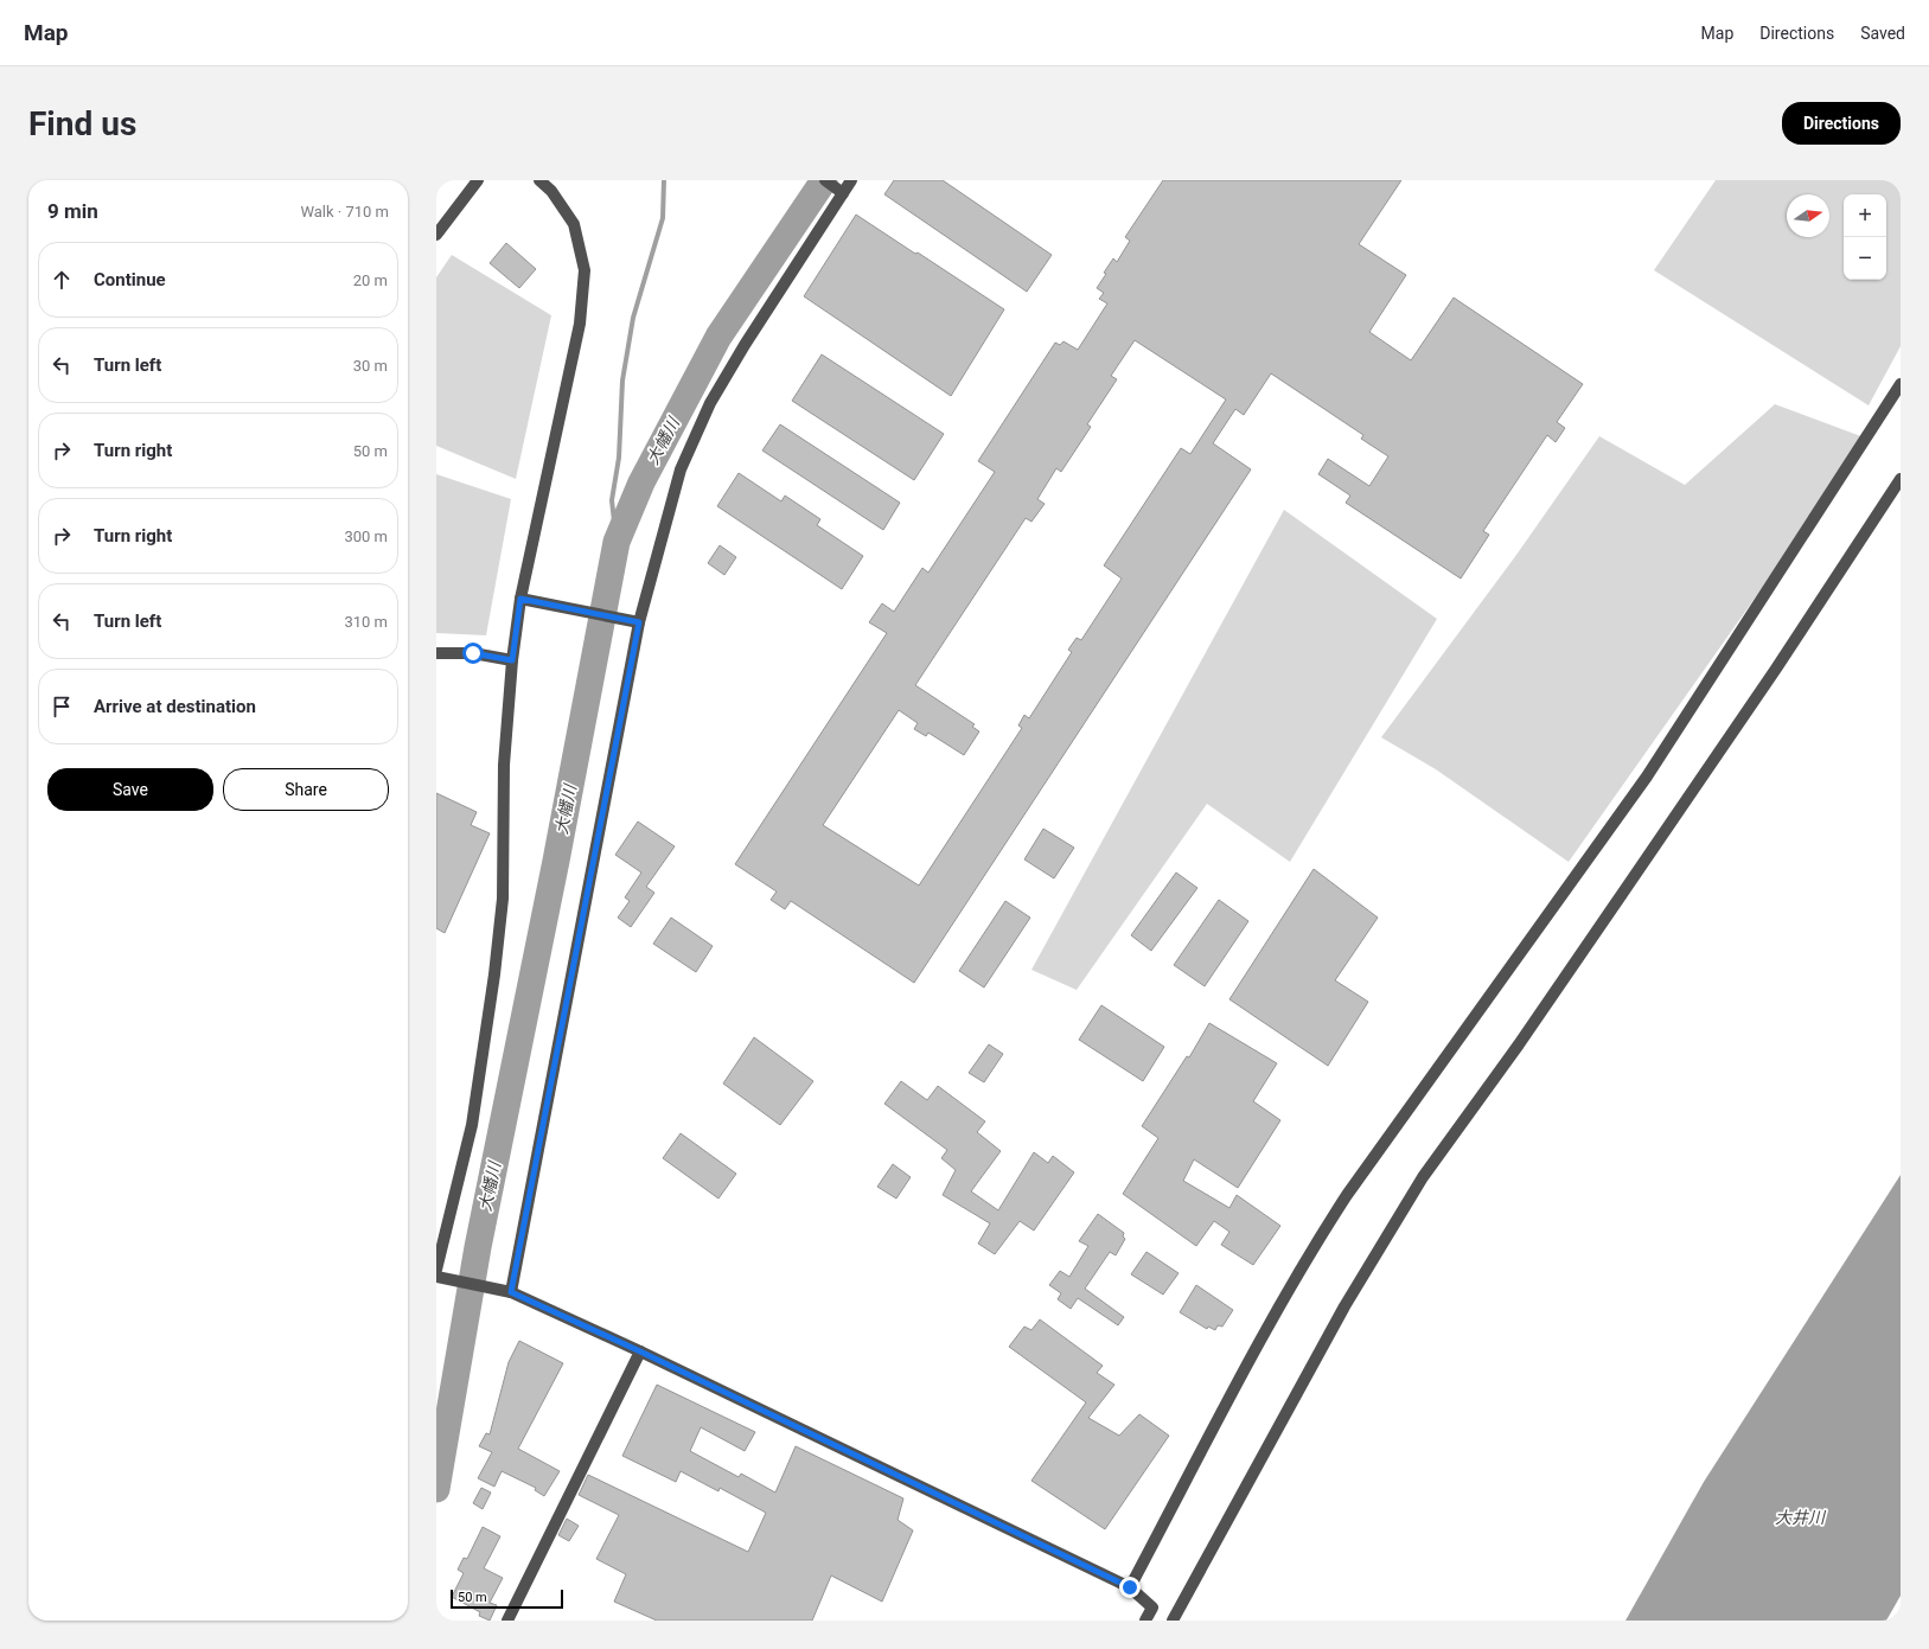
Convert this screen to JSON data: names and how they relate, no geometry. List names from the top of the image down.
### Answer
{
  "water": ["大幡川", "大井川"],
  "scale_bar": "50 m",
  "north": "right",
  "page": {
    "header": "Map",
    "nav": ["Map", "Directions", "Saved"],
    "buttons": [
      "Directions",
      ["Save", "Share"]
    ],
    "title": "Find us",
    "heading": ["9 min", "Walk · 710 m"],
    "map_buttons": ["+", "−"],
    "list": [
      ["Continue", "20 m"],
      ["Turn left", "30 m"],
      ["Turn right", "50 m"],
      ["Turn right", "300 m"],
      ["Turn left", "310 m"],
      "Arrive at destination"
    ],
    "scale": "50 m"
  }
}
